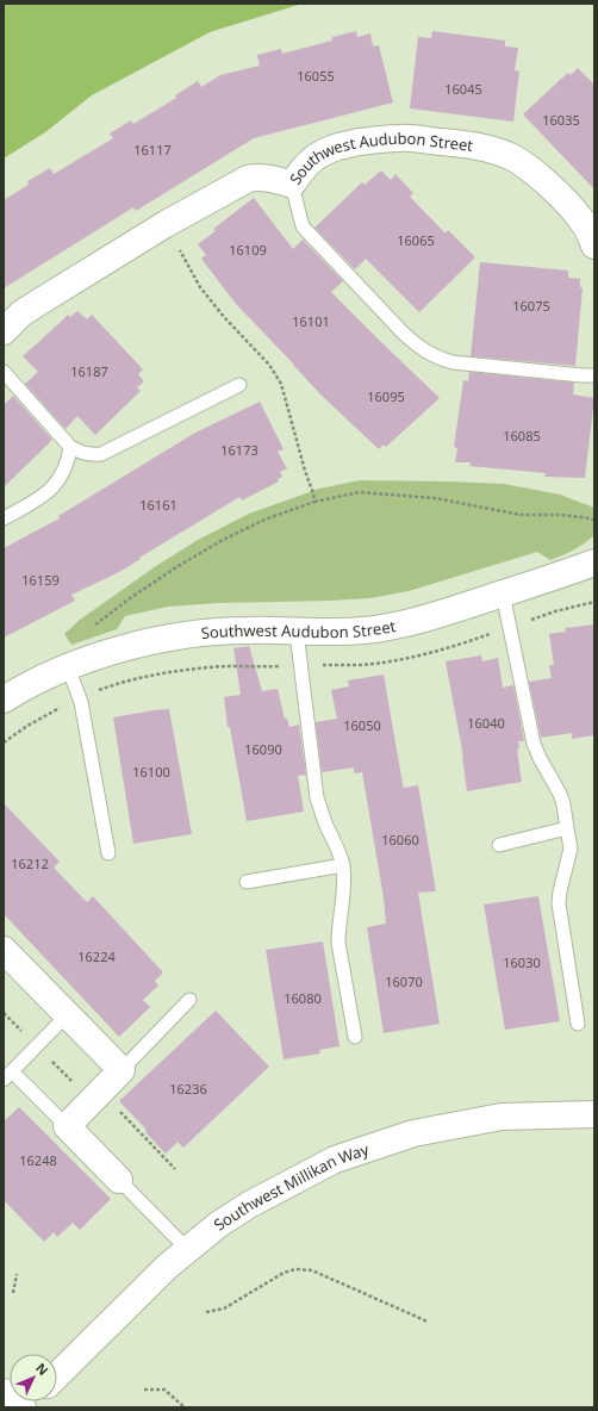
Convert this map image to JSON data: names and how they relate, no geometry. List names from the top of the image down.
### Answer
{
  "streets": {
    "street": ["Southwest Audubon Street", "Southwest Millikan Way"]
  },
  "house_numbers": [
    "16055",
    "16045",
    "16035",
    "16117",
    "16065",
    "16109",
    "16075",
    "16101",
    "16187",
    "16095",
    "16085",
    "16173",
    "16161",
    "16159",
    "16040",
    "16050",
    "16090",
    "16100",
    "16060",
    "16212",
    "16224",
    "16030",
    "16070",
    "16080",
    "16236",
    "16248"
  ],
  "north": "top right"
}
